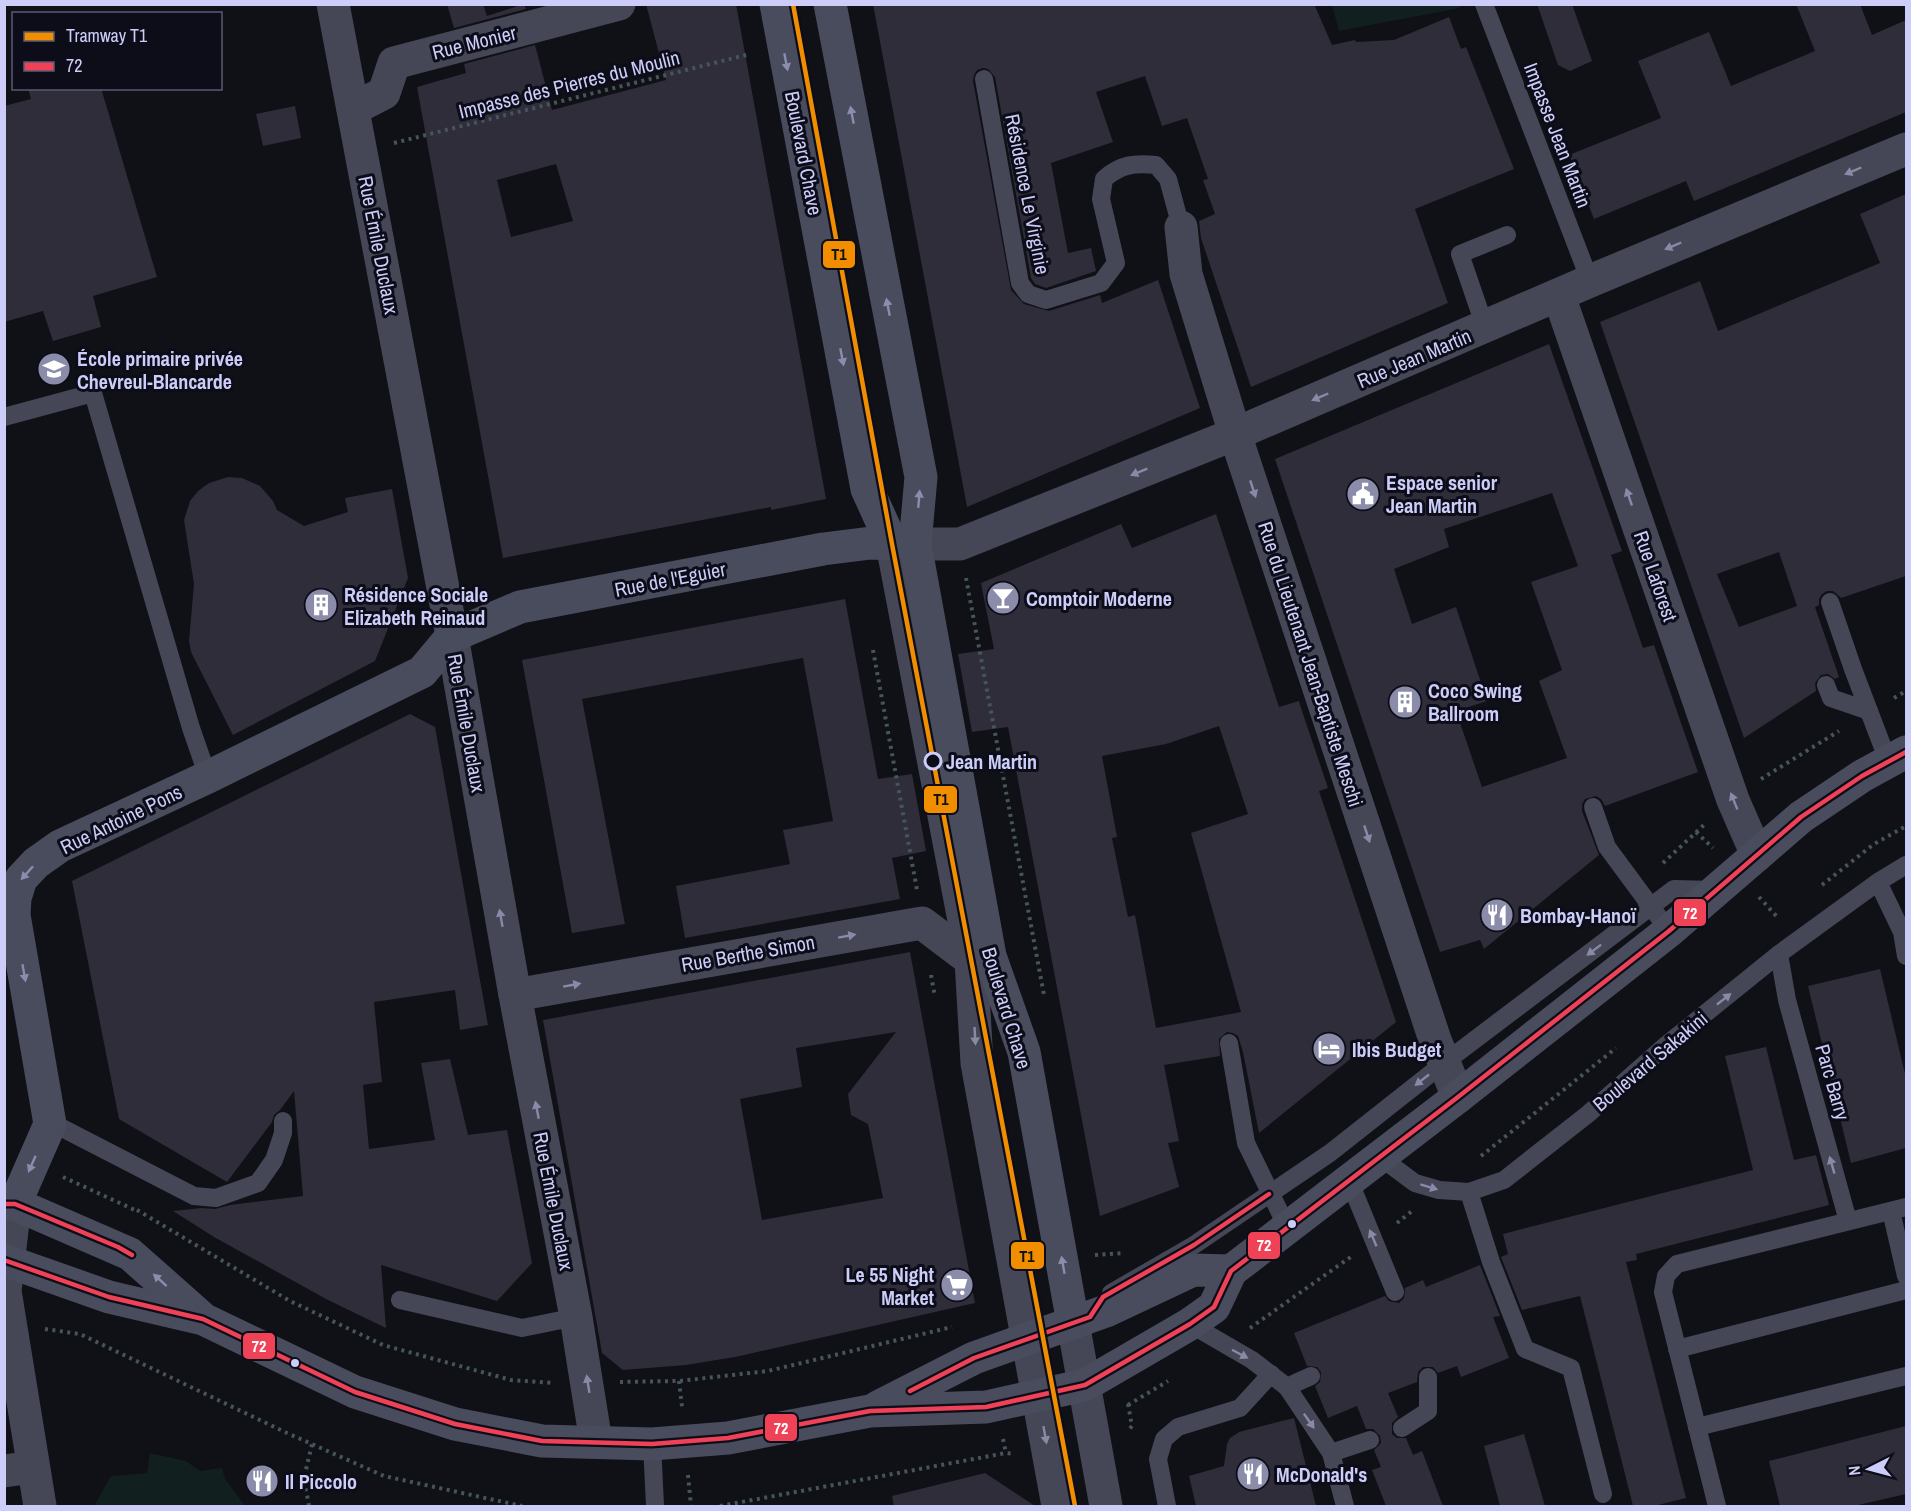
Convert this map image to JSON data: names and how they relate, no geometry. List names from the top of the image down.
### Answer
{
  "streets": {
    "street": [
      "Rue Monier",
      "Boulevard Chave",
      "Rue Émile Duclaux",
      "Rue Jean Martin",
      "Rue Laforest",
      "Rue de l'Eguier",
      "Rue du Lieutenant Jean-Baptiste Meschi",
      "Rue Antoine Pons",
      "Rue Berthe Simon"
    ],
    "lane": [
      "Impasse Jean Martin",
      "Résidence Le Virginie",
      "Boulevard Sakakini",
      "Parc Barry"
    ],
    "path": ["Impasse des Pierres du Moulin"]
  },
  "crossings": [
    ["Rue Monier", "Rue Émile Duclaux"],
    ["Impasse des Pierres du Moulin", "Boulevard Chave"],
    ["Impasse des Pierres du Moulin", "Rue Émile Duclaux"],
    ["Impasse Jean Martin", "Rue Jean Martin"],
    ["Boulevard Chave", "Rue Jean Martin"],
    ["Boulevard Chave", "Rue de l'Eguier"],
    ["Boulevard Chave", "Rue Berthe Simon"],
    ["Résidence Le Virginie", "Rue du Lieutenant Jean-Baptiste Meschi"],
    ["Rue Émile Duclaux", "Rue de l'Eguier"],
    ["Rue Émile Duclaux", "Rue Antoine Pons"],
    ["Rue Émile Duclaux", "Rue Berthe Simon"],
    ["Rue Jean Martin", "Rue Laforest"],
    ["Rue Jean Martin", "Rue de l'Eguier"],
    ["Rue Jean Martin", "Rue du Lieutenant Jean-Baptiste Meschi"],
    ["Rue de l'Eguier", "Rue Antoine Pons"],
    ["Boulevard Sakakini", "Parc Barry"]
  ],
  "one_way": [
    "Rue Émile Duclaux",
    "Rue Jean Martin",
    "Rue Laforest",
    "Rue du Lieutenant Jean-Baptiste Meschi",
    "Rue Antoine Pons",
    "Rue Berthe Simon",
    "Parc Barry"
  ],
  "places": {
    "school or university": ["École primaire privée Chevreul-Blancarde"],
    "public building": ["Espace senior Jean Martin"],
    "bar": ["Comptoir Moderne"],
    "building": ["Résidence Sociale Elizabeth Reinaud", "Coco Swing Ballroom"],
    "other": ["Jean Martin"],
    "restaurant": ["Bombay-Hanoï", "McDonald's", "Il Piccolo"],
    "hotel": ["Ibis Budget"],
    "supermarket": ["Le 55 Night Market"]
  },
  "lines": ["tram line T1", "transit line 72"],
  "legend": ["Tramway T1", "72"],
  "north": "left"
}
